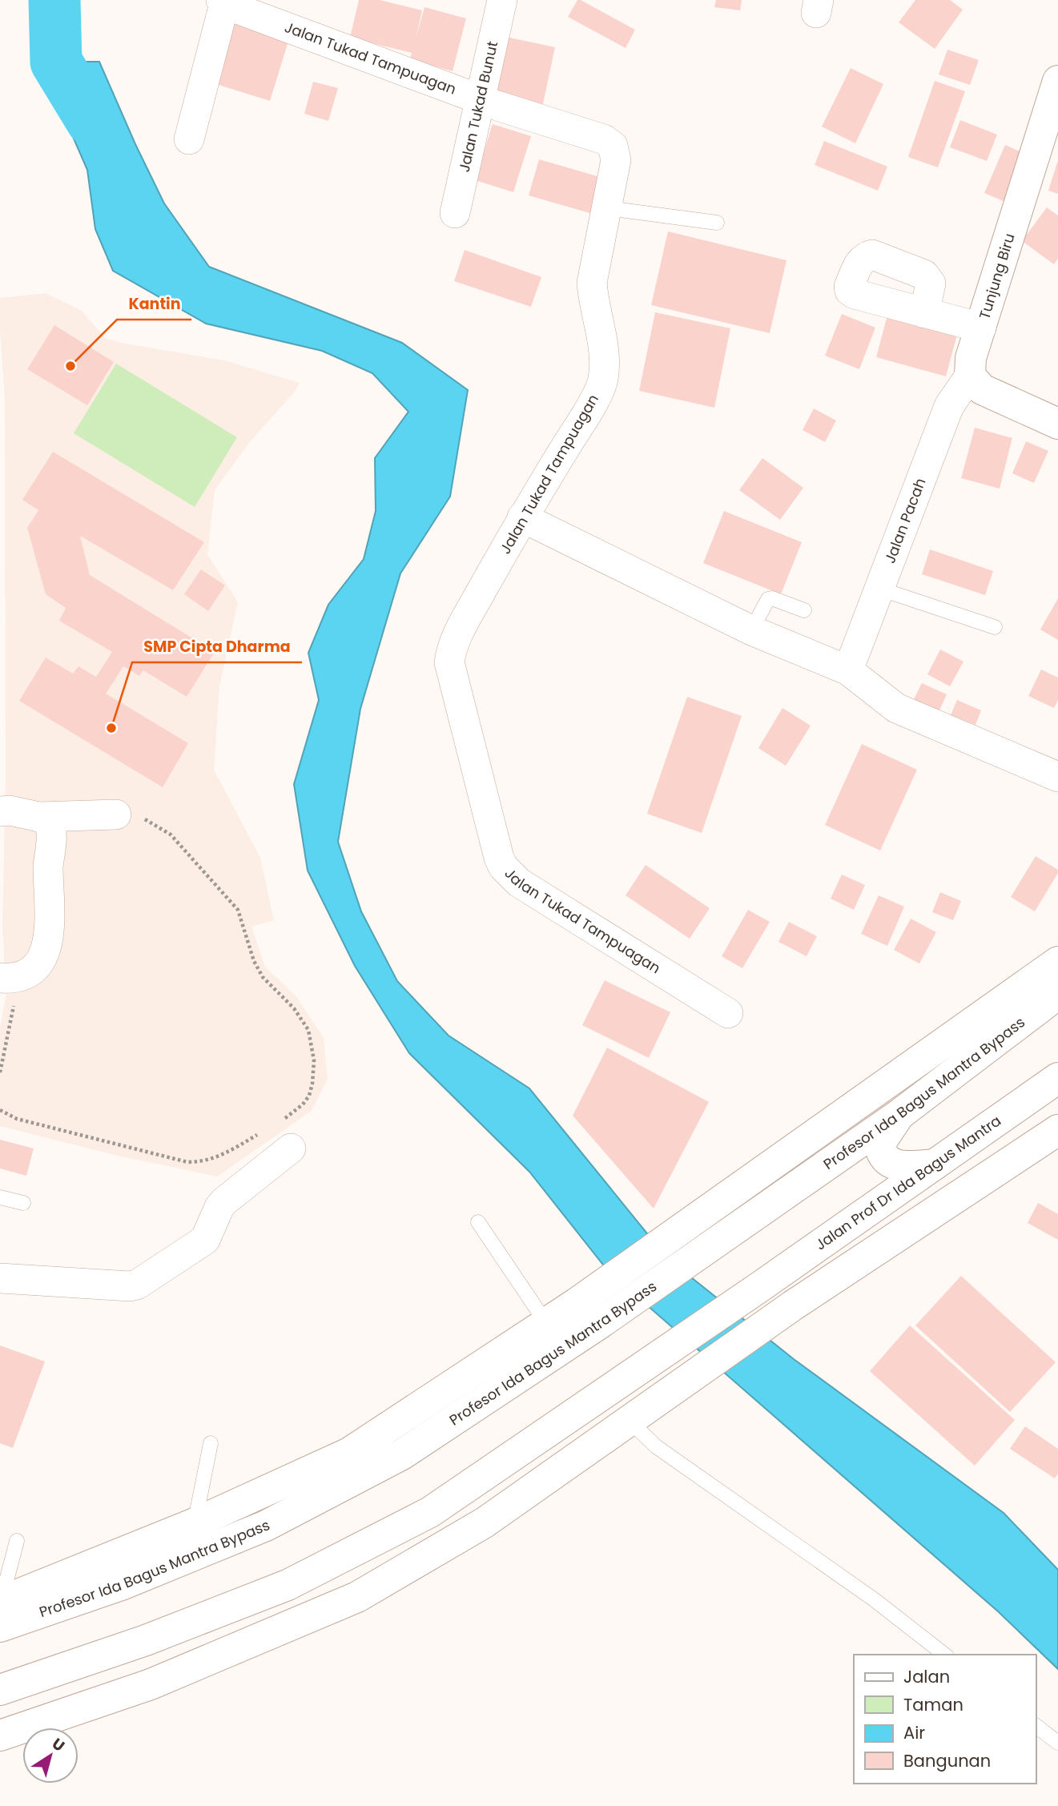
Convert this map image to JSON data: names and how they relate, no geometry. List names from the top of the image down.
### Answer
{
  "streets": {
    "main road": ["Tunjung Biru", "Profesor Ida Bagus Mantra Bypass", "Jalan Prof Dr Ida Bagus Mantra"],
    "street": ["Jalan Tukad Tampuagan", "Jalan Tukad Bunut", "Jalan Pacah"]
  },
  "crossings": [
    ["Jalan Tukad Tampuagan", "Jalan Tukad Bunut"],
    ["Tunjung Biru", "Jalan Pacah"]
  ],
  "places": ["Kantin", "SMP Cipta Dharma"],
  "legend": [
    "Jalan",
    "Taman",
    "Air",
    "Bangunan"
  ],
  "north": "top right"
}
